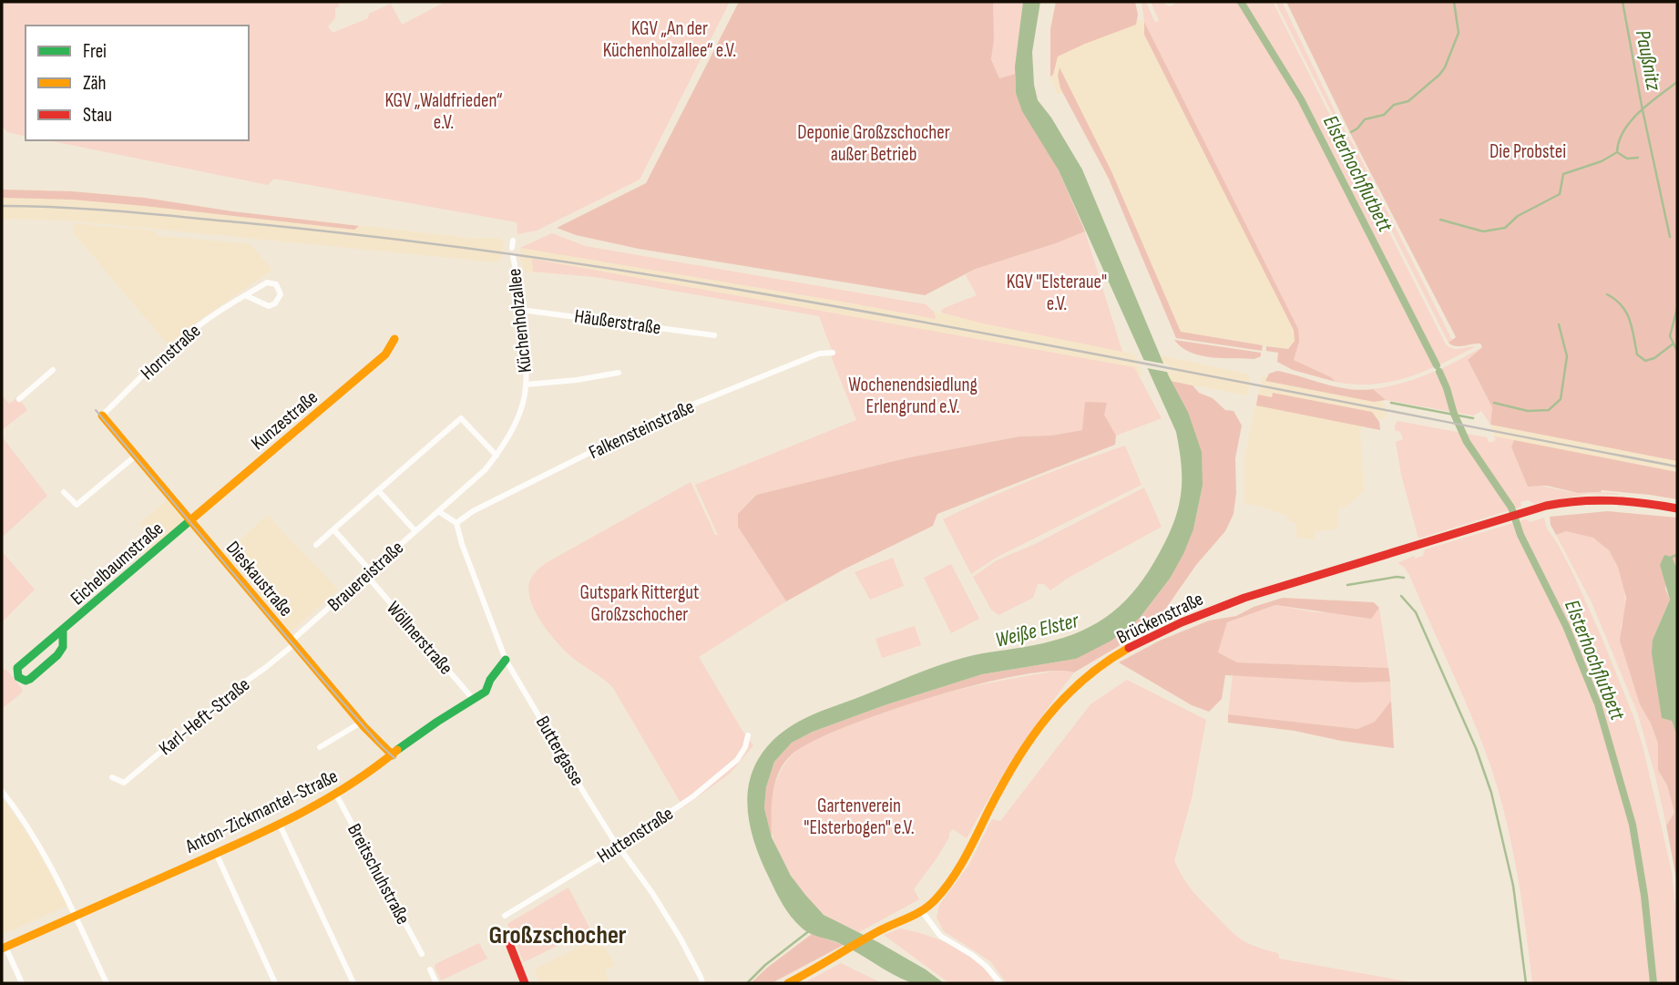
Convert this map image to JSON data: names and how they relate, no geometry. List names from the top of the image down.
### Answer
{
  "streets": {
    "main road": [
      "Kunzestraße",
      "Eichelbaumstraße",
      "Dieskaustraße",
      "Brückenstraße",
      "Anton-Zickmantel-Straße"
    ],
    "street": [
      "Küchenholzallee",
      "Häußerstraße",
      "Hornstraße",
      "Falkensteinstraße",
      "Brauereistraße",
      "Wöllnerstraße",
      "Karl-Heft-Straße",
      "Buttergasse",
      "Huttenstraße",
      "Breitschuhstraße"
    ]
  },
  "crossings": [
    ["Küchenholzallee", "Häußerstraße"],
    ["Küchenholzallee", "Brauereistraße"],
    ["Hornstraße", "Dieskaustraße"],
    ["Kunzestraße", "Eichelbaumstraße"],
    ["Kunzestraße", "Dieskaustraße"],
    ["Falkensteinstraße", "Buttergasse"],
    ["Eichelbaumstraße", "Dieskaustraße"],
    ["Brauereistraße", "Dieskaustraße"],
    ["Brauereistraße", "Wöllnerstraße"],
    ["Brauereistraße", "Karl-Heft-Straße"],
    ["Dieskaustraße", "Karl-Heft-Straße"],
    ["Dieskaustraße", "Anton-Zickmantel-Straße"],
    ["Wöllnerstraße", "Anton-Zickmantel-Straße"],
    ["Buttergasse", "Anton-Zickmantel-Straße"],
    ["Buttergasse", "Huttenstraße"],
    ["Anton-Zickmantel-Straße", "Breitschuhstraße"]
  ],
  "districts": ["Großzschocher"],
  "water": ["Paußnitz", "Elsterhochflutbett", "Weiße Elster"],
  "parks": [
    "KGV „An der Küchenholzallee“ e.V.",
    "KGV „Waldfrieden“ e.V.",
    "Deponie Großzschocher außer Betrieb",
    "Die Probstei",
    "KGV \"Elsteraue\" e.V.",
    "Wochenendsiedlung Erlengrund e.V.",
    "Gutspark Rittergut Großzschocher",
    "Gartenverein \"Elsterbogen\" e.V."
  ],
  "legend": ["Frei", "Zäh", "Stau"]
}
